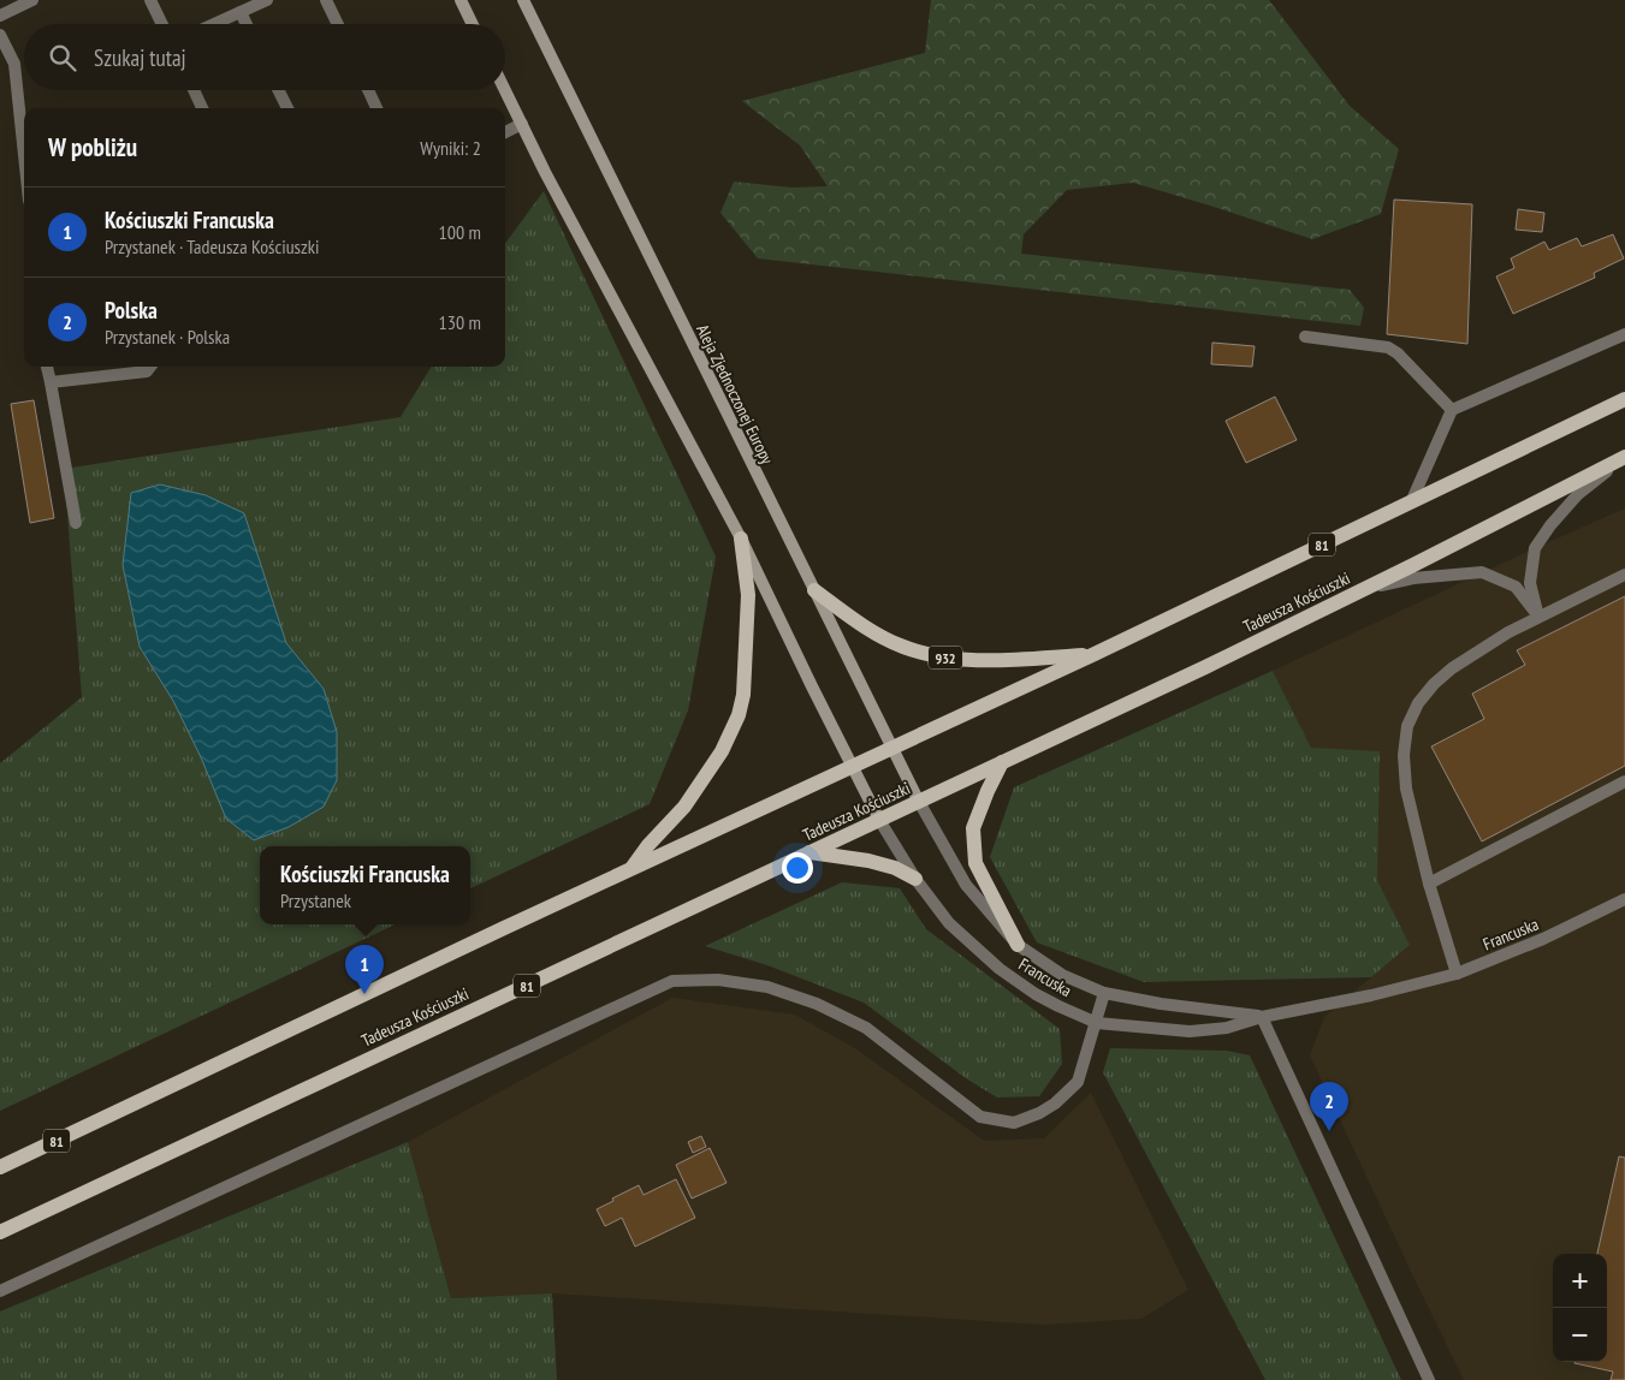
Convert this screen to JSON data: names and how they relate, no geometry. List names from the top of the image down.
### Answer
{
  "streets": {
    "main road": [
      "Aleja Zjednoczonej Europy",
      "81",
      "Tadeusza Kościuszki",
      "932"
    ],
    "street": ["Francuska"]
  },
  "crossings": [
    ["Aleja Zjednoczonej Europy", "81"],
    ["Aleja Zjednoczonej Europy", "Tadeusza Kościuszki"],
    ["Aleja Zjednoczonej Europy", "932"],
    ["Aleja Zjednoczonej Europy", "Francuska"],
    ["81", "932"],
    ["Tadeusza Kościuszki", "Francuska"]
  ],
  "page": {
    "search": "Szukaj tutaj",
    "heading": ["W pobliżu", "Wyniki: 2"],
    "list": [
      {
        "mark": "1",
        "name": "Kościuszki Francuska",
        "note": "Przystanek · Tadeusza Kościuszki",
        "value": "100 m"
      },
      {
        "mark": "2",
        "name": "Polska",
        "note": "Przystanek · Polska",
        "value": "130 m"
      }
    ],
    "popup": ["Kościuszki Francuska", "Przystanek"],
    "pins": ["1", "2"],
    "map_buttons": ["+", "−"]
  }
}
